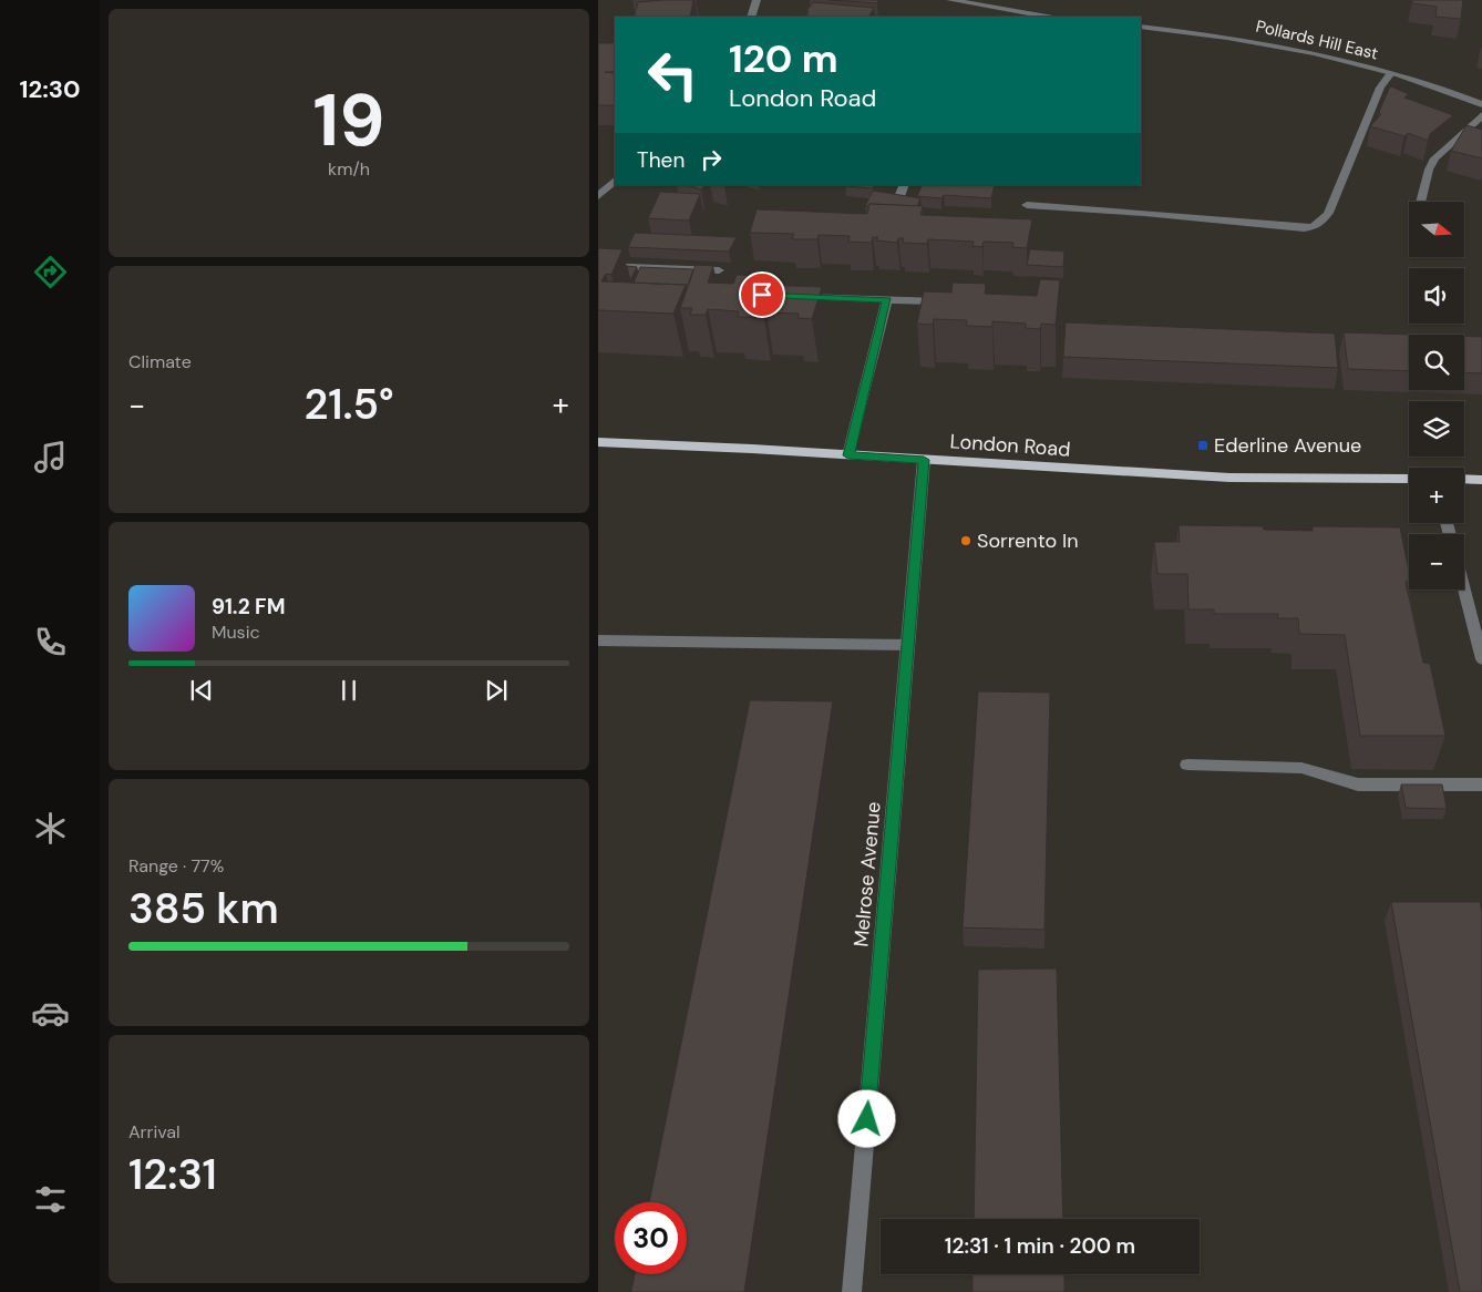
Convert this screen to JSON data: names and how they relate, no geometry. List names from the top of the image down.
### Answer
{
  "streets": {
    "highway": ["London Road"],
    "street": ["Pollards Hill East", "Melrose Avenue"]
  },
  "crossings": [
    ["London Road", "Melrose Avenue"]
  ],
  "places": {
    "transit": ["Ederline Avenue"],
    "other": ["Sorrento In"]
  },
  "north": "right",
  "page": {
    "tabs": "12:30",
    "tile": [
      ["19", "km/h"],
      "Climate",
      ["Range · 77%", "385 km"],
      ["Arrival", "12:31"]
    ],
    "turn": ["120 m", "London Road"],
    "then": "Then",
    "map_buttons": ["+", "−"],
    "heat": ["−", "21.5°", "+"],
    "song": ["91.2 FM", "Music"],
    "limit": "30",
    "trip": "12:31 · 1 min · 200 m"
  }
}
